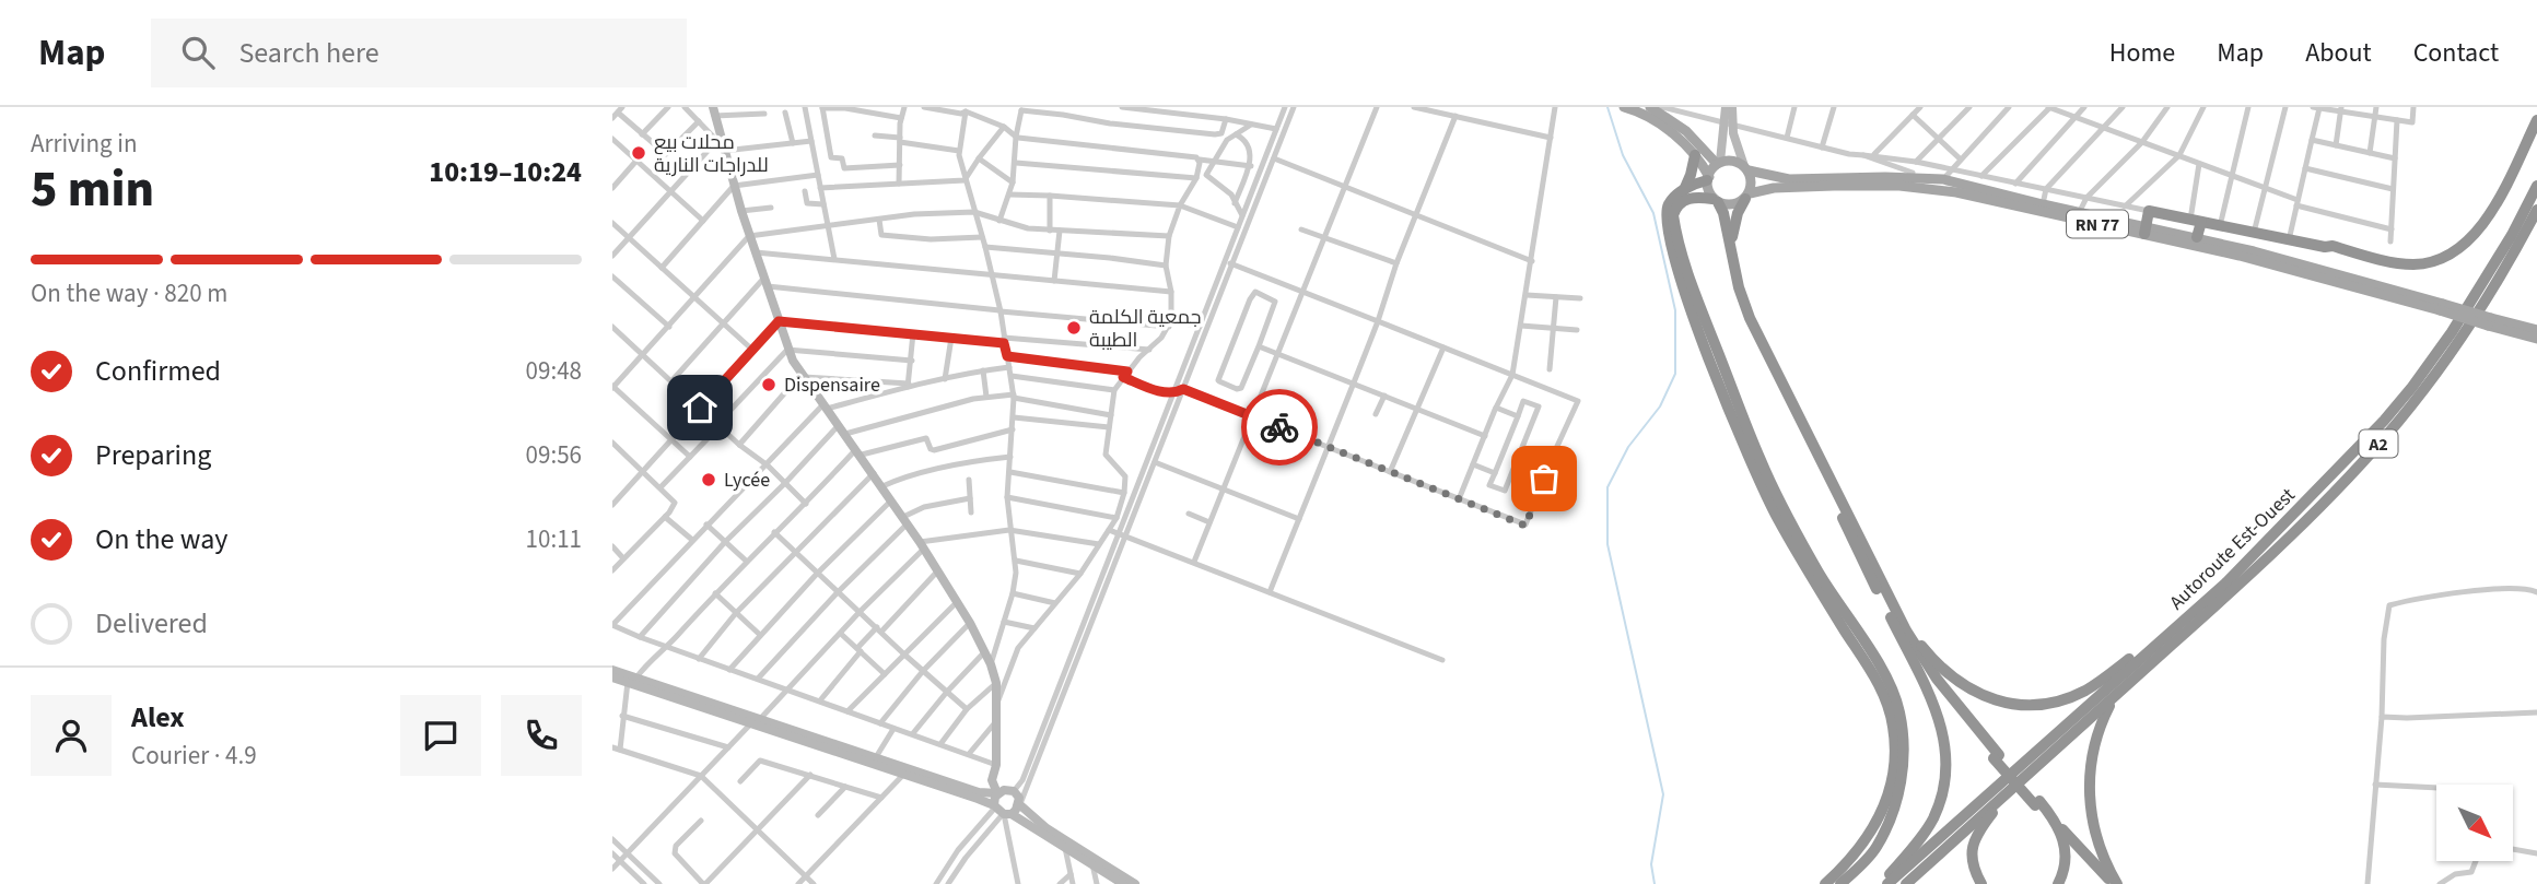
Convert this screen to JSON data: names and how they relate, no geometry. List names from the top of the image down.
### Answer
{
  "streets": {
    "highway": ["A2", "Autoroute Est-Ouest"],
    "main road": ["RN 77"]
  },
  "places": [
    "محلات بيع للدراجات النارية",
    "جمعية الكلمة الطيبة",
    "Dispensaire",
    "Lycée"
  ],
  "north": "bottom right",
  "page": {
    "header": "Map",
    "search": "Search here",
    "nav": [
      "Home",
      "Map",
      "About",
      "Contact"
    ],
    "heading": ["5 min", "Arriving in", "10:19–10:24"],
    "panel": ["Alex", "Courier · 4.9"],
    "bar": "On the way · 820 m",
    "list": [
      ["Confirmed", "09:48"],
      ["Preparing", "09:56"],
      ["On the way", "10:11"],
      "Delivered"
    ]
  }
}
